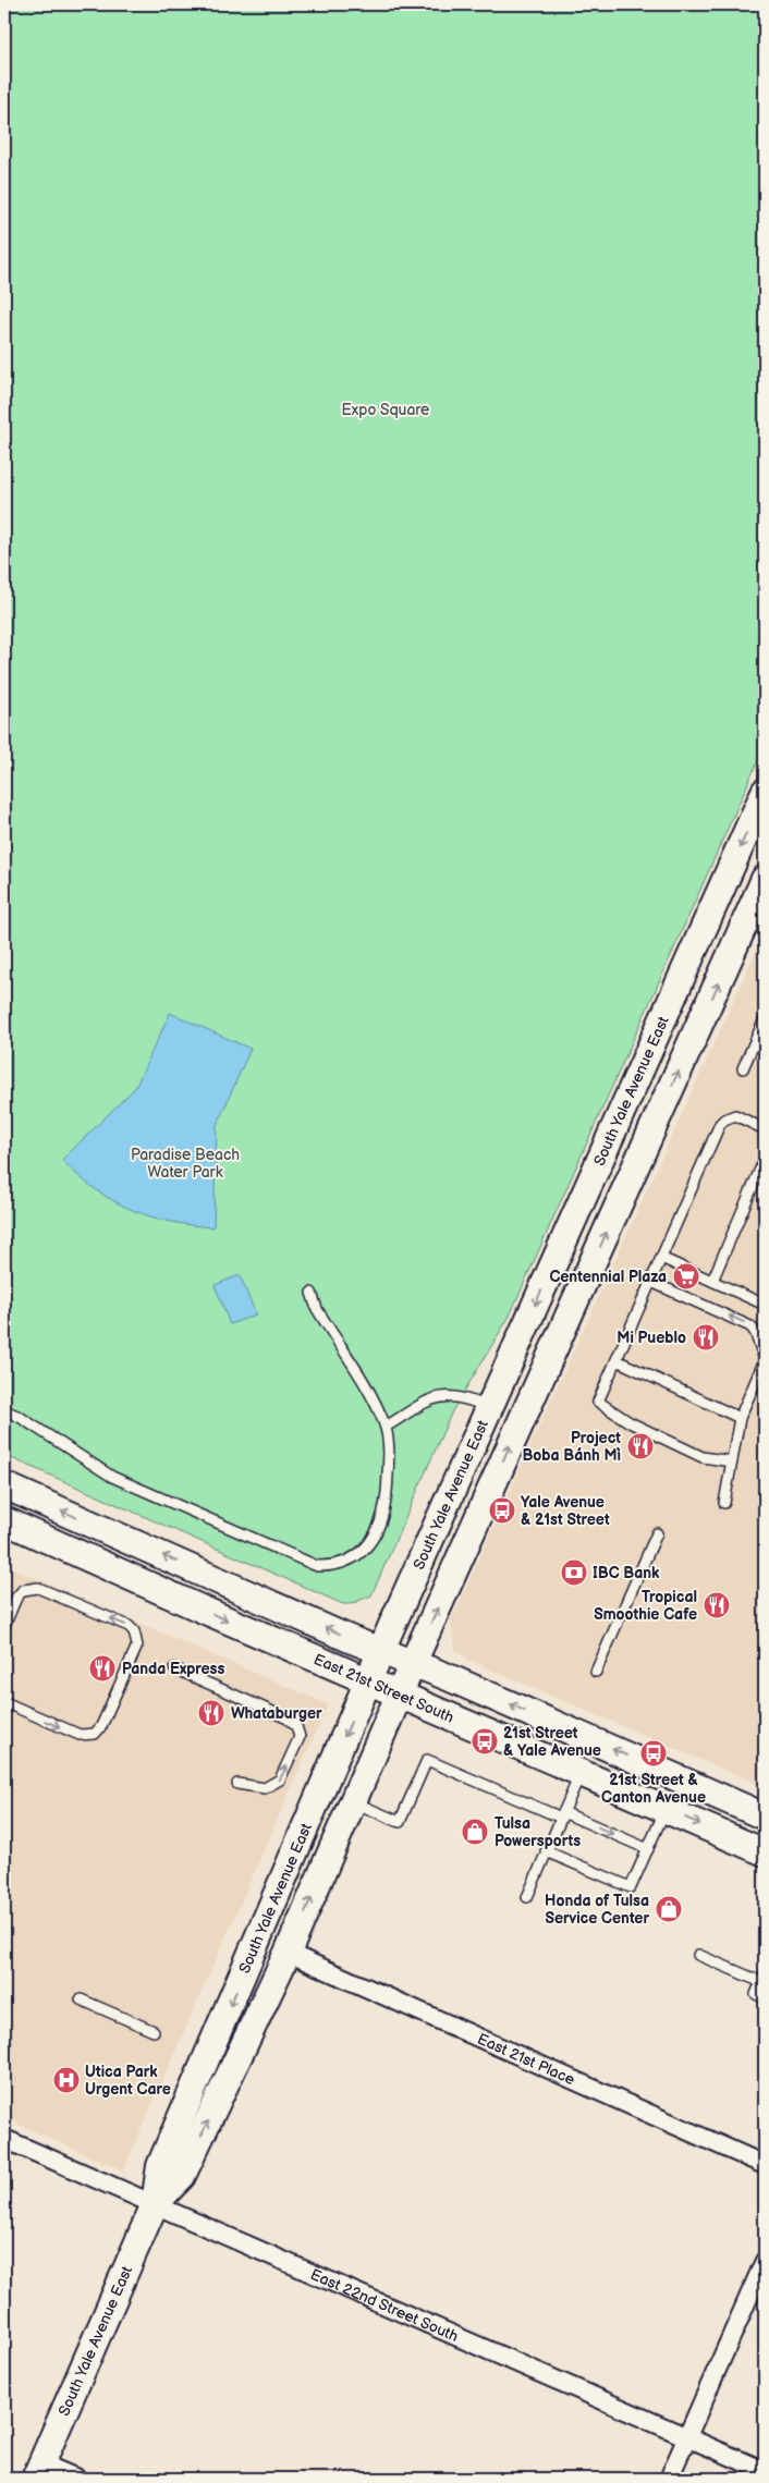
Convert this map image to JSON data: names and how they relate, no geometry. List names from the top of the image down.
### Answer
{
  "streets": {
    "main road": ["South Yale Avenue East", "East 21st Street South"],
    "street": ["East 21st Place", "East 22nd Street South"]
  },
  "crossings": [
    ["South Yale Avenue East", "East 21st Street South"],
    ["South Yale Avenue East", "East 21st Place"],
    ["South Yale Avenue East", "East 22nd Street South"]
  ],
  "parks": ["Expo Square", "Paradise Beach Water Park"],
  "places": {
    "supermarket": ["Centennial Plaza"],
    "restaurant": [
      "Mi Pueblo",
      "Project Boba Bánh Mì",
      "Tropical Smoothie Cafe",
      "Panda Express",
      "Whataburger"
    ],
    "bus stop": ["Yale Avenue & 21st Street", "21st Street & Yale Avenue", "21st Street & Canton Avenue"],
    "bank": ["IBC Bank"],
    "shop": ["Tulsa Powersports", "Honda of Tulsa Service Center"],
    "hospital": ["Utica Park Urgent Care"]
  }
}
